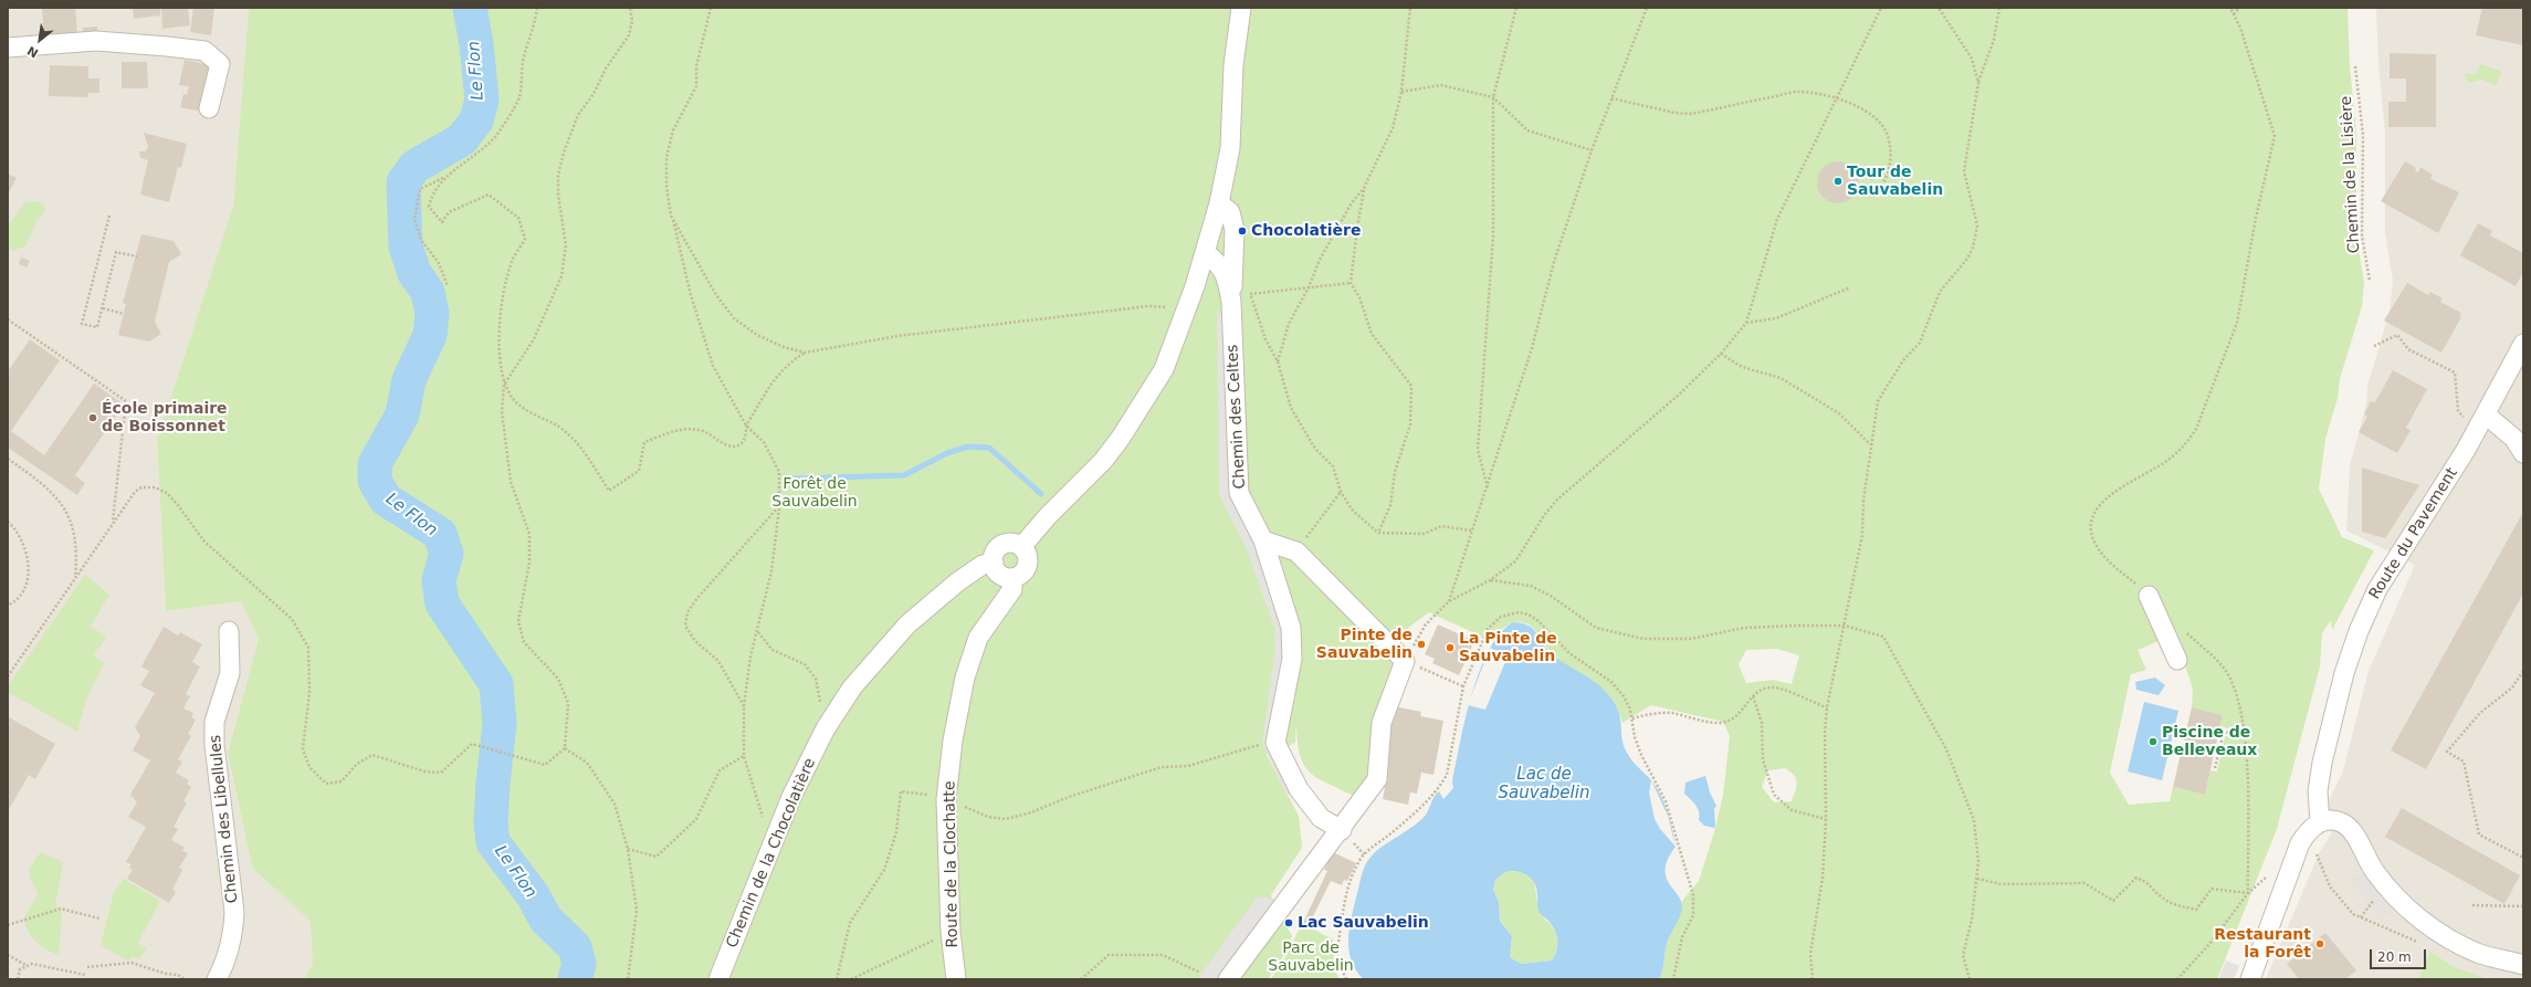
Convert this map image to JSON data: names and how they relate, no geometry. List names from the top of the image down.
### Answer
{
  "streets": {
    "street": [
      "Chemin des Celtes",
      "Route du Pavement",
      "Chemin des Libellules",
      "Chemin de la Chocolatière",
      "Route de la Clochatte"
    ],
    "path": ["Chemin de la Lisière"]
  },
  "crossings": [
    ["Chemin de la Chocolatière", "Route de la Clochatte"]
  ],
  "water": ["Le Flon", "Lac de Sauvabelin"],
  "parks": ["Forêt de Sauvabelin", "Parc de Sauvabelin"],
  "places": [
    "Tour de Sauvabelin",
    "Chocolatière",
    "École primaire de Boissonnet",
    "Pinte de Sauvabelin",
    "La Pinte de Sauvabelin",
    "Piscine de Belleveaux",
    "Lac Sauvabelin",
    "Restaurant la Forêt"
  ],
  "scale_bar": "20 m",
  "north": "bottom left"
}
